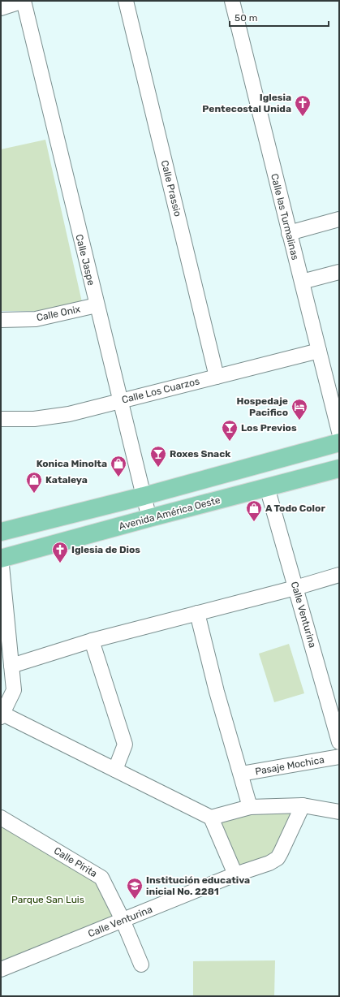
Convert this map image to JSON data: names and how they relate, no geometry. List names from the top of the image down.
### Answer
{
  "streets": {
    "main road": ["Avenida América Oeste"],
    "street": [
      "Calle Prassio",
      "Calle las Turmalinas",
      "Calle Jaspe",
      "Calle Onix",
      "Calle Los Cuarzos",
      "Calle Venturina",
      "Pasaje Mochica",
      "Calle Pirita"
    ]
  },
  "crossings": [
    ["Calle Prassio", "Calle Los Cuarzos"],
    ["Calle las Turmalinas", "Calle Los Cuarzos"],
    ["Calle Jaspe", "Calle Onix"],
    ["Calle Jaspe", "Calle Los Cuarzos"],
    ["Calle Jaspe", "Avenida América Oeste"],
    ["Avenida América Oeste", "Calle Venturina"],
    ["Calle Venturina", "Calle Pirita"]
  ],
  "parks": ["Parque San Luis"],
  "places": {
    "church": ["Iglesia Pentecostal Unida", "Iglesia de Dios"],
    "hotel": ["Hospedaje Pacifico"],
    "bar": ["Los Previos", "Roxes Snack"],
    "shop": ["Konica Minolta", "Kataleya", "A Todo Color"],
    "school or university": ["Institución educativa inicial No. 2281"]
  },
  "scale_bar": "50 m"
}
